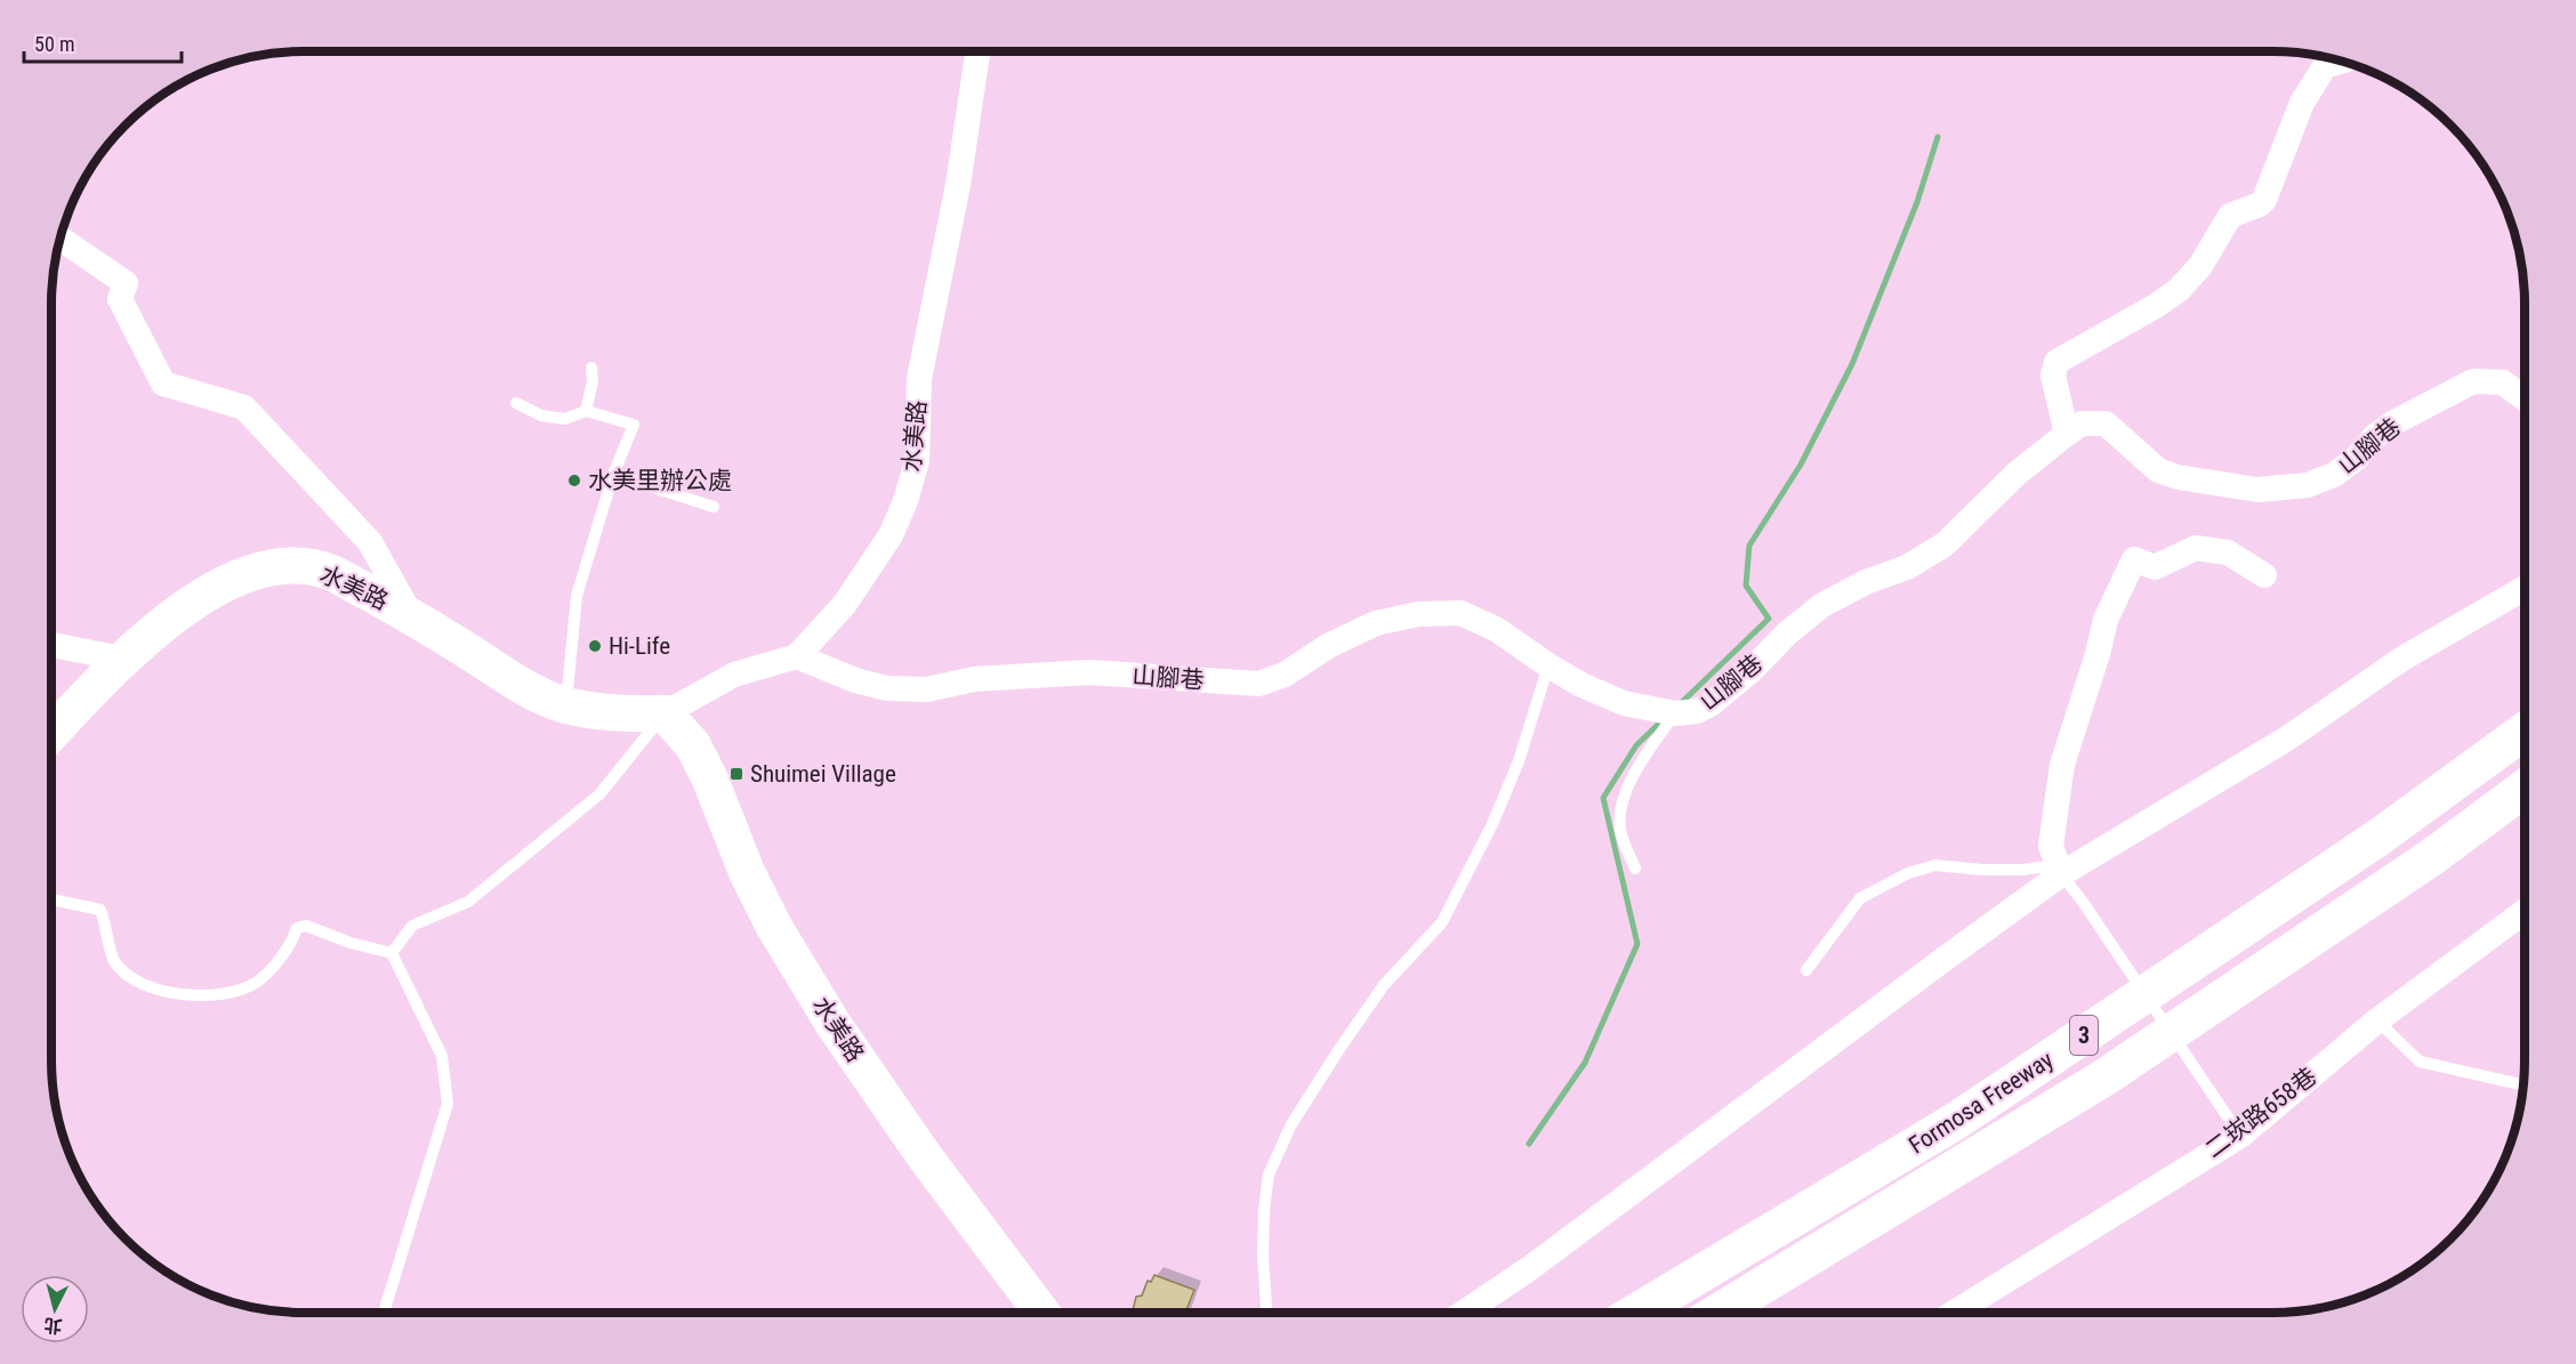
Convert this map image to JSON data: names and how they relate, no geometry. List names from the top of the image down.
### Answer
{
  "streets": {
    "highway": ["3", "Formosa Freeway"],
    "street": ["水美路", "山腳巷", "二崁路658巷"]
  },
  "crossings": [
    ["水美路", "山腳巷"]
  ],
  "places": {
    "other": ["水美里辦公處", "Hi-Life"],
    "transit": ["Shuimei Village"]
  },
  "scale_bar": "50 m",
  "north": "bottom"
}
